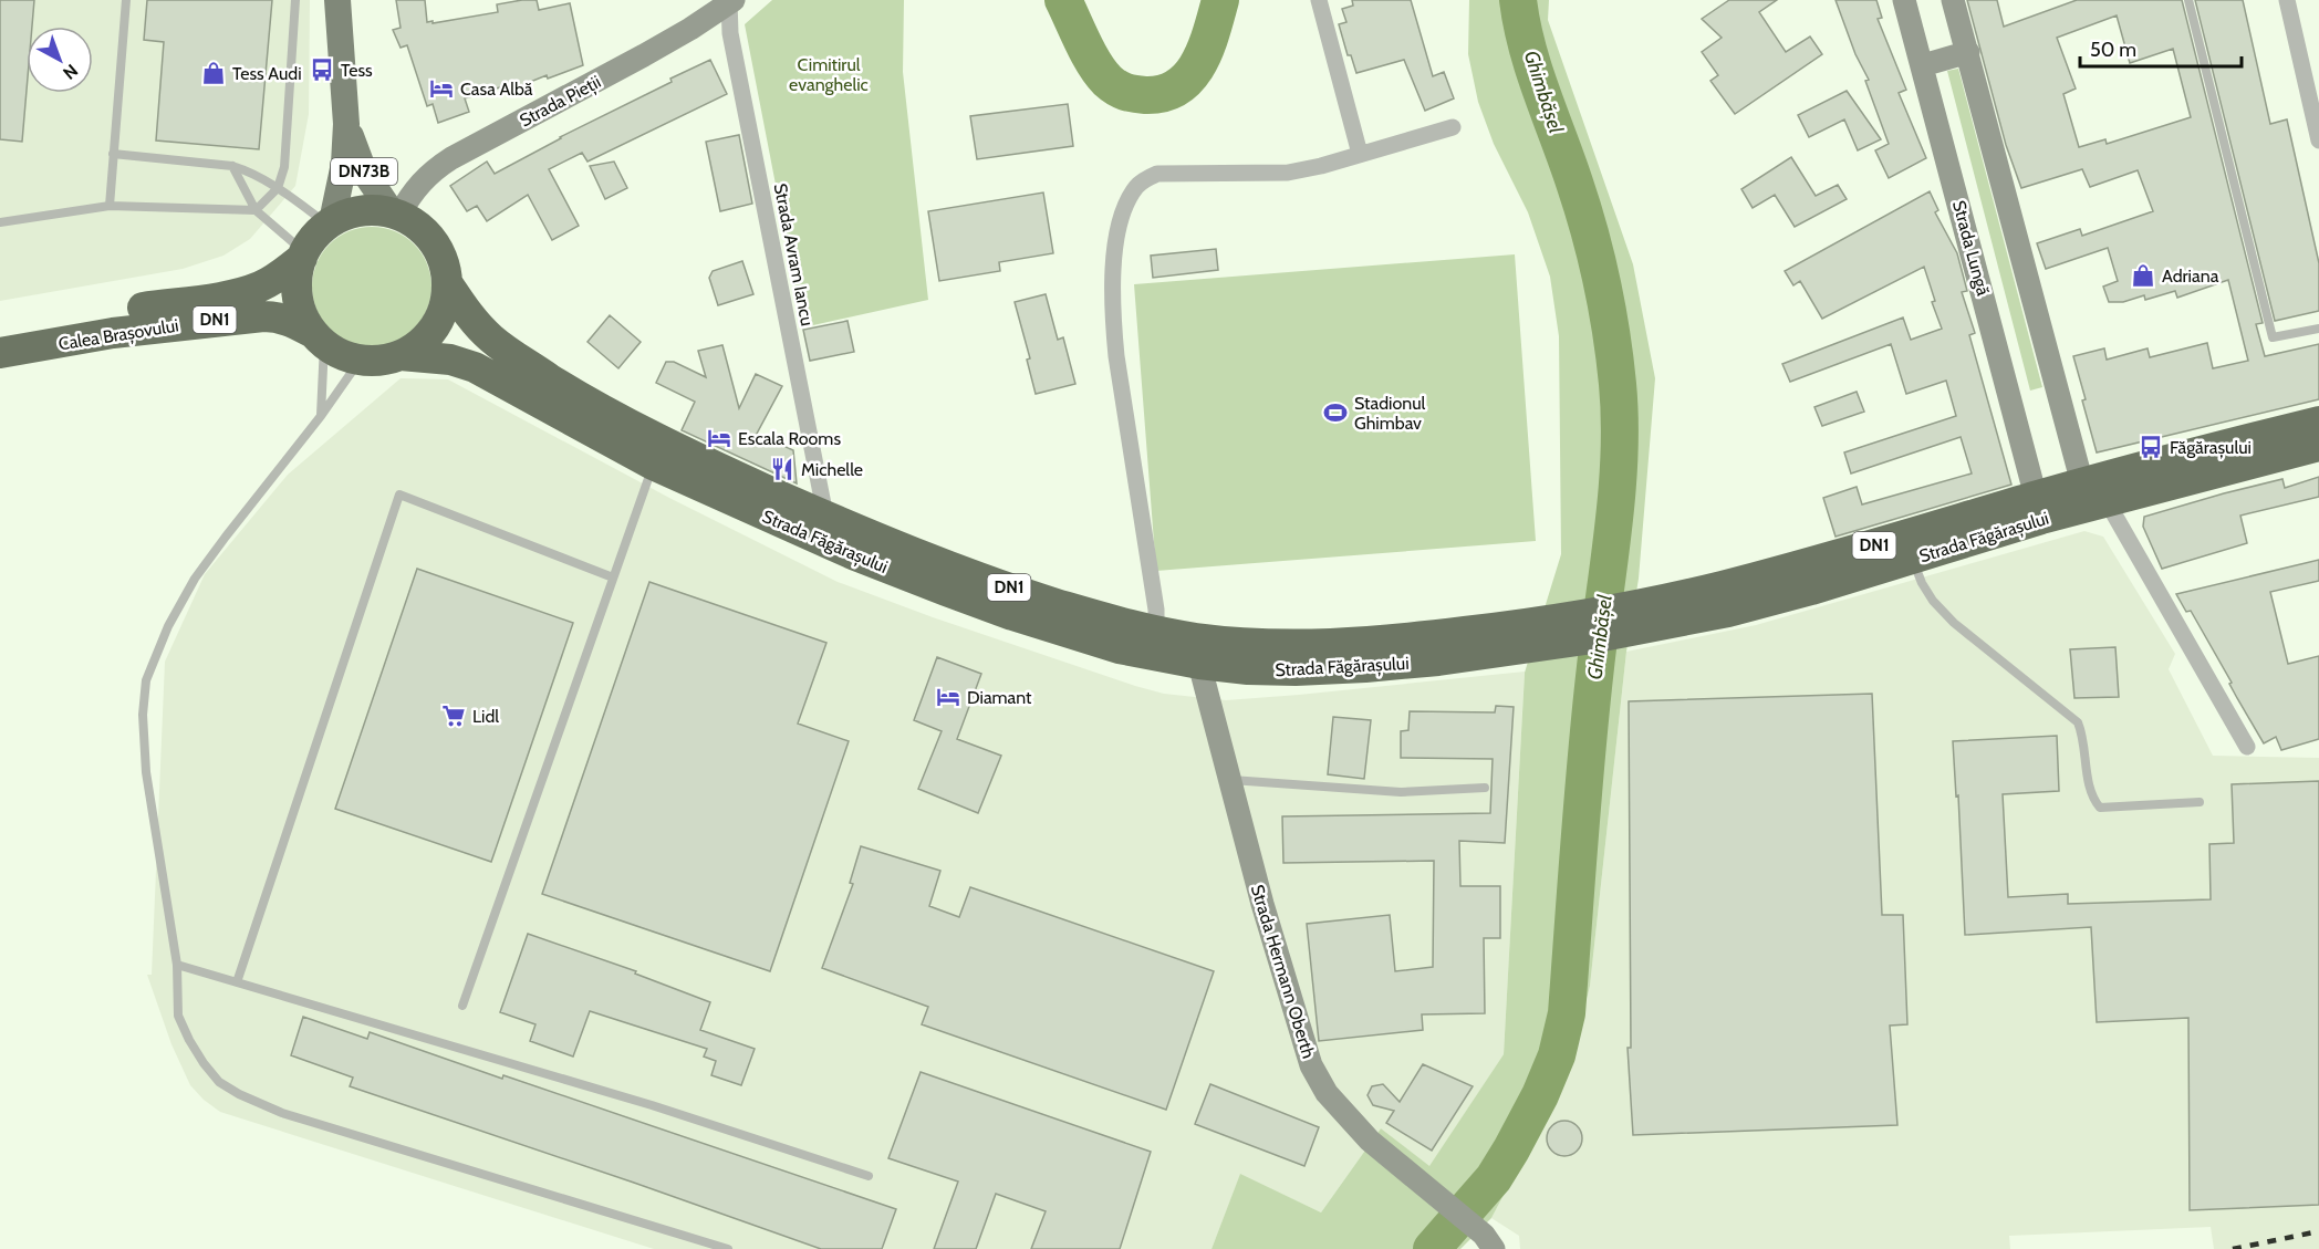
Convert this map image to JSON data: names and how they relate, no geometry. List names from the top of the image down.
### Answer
{
  "streets": {
    "highway": ["DN1", "Calea Brașovului", "Strada Făgărașului"],
    "main road": ["DN73B"],
    "street": [
      "Strada Pieții",
      "Strada Lungă",
      "Strada Avram Iancu",
      "Strada Hermann Oberth"
    ]
  },
  "crossings": [
    ["Strada Pieții", "DN73B"],
    ["Strada Pieții", "Strada Avram Iancu"],
    ["Strada Pieții", "DN1"],
    ["Strada Pieții", "Calea Brașovului"],
    ["Strada Pieții", "Strada Făgărașului"],
    ["DN73B", "DN1"],
    ["DN73B", "Calea Brașovului"],
    ["DN73B", "Strada Făgărașului"],
    ["Strada Lungă", "Strada Făgărașului"],
    ["Strada Avram Iancu", "Strada Făgărașului"],
    ["DN1", "Calea Brașovului"],
    ["DN1", "Strada Făgărașului"],
    ["Calea Brașovului", "Strada Făgărașului"],
    ["Strada Făgărașului", "Strada Hermann Oberth"]
  ],
  "water": ["Ghimbășel"],
  "parks": ["Cimitirul evanghelic"],
  "places": {
    "bus stop": ["Tess", "Făgărașului"],
    "shop": ["Tess Audi", "Adriana"],
    "hotel": ["Casa Albă", "Escala Rooms", "Diamant"],
    "sports": ["Stadionul Ghimbav"],
    "restaurant": ["Michelle"],
    "supermarket": ["Lidl"]
  },
  "scale_bar": "50 m",
  "north": "bottom right"
}
